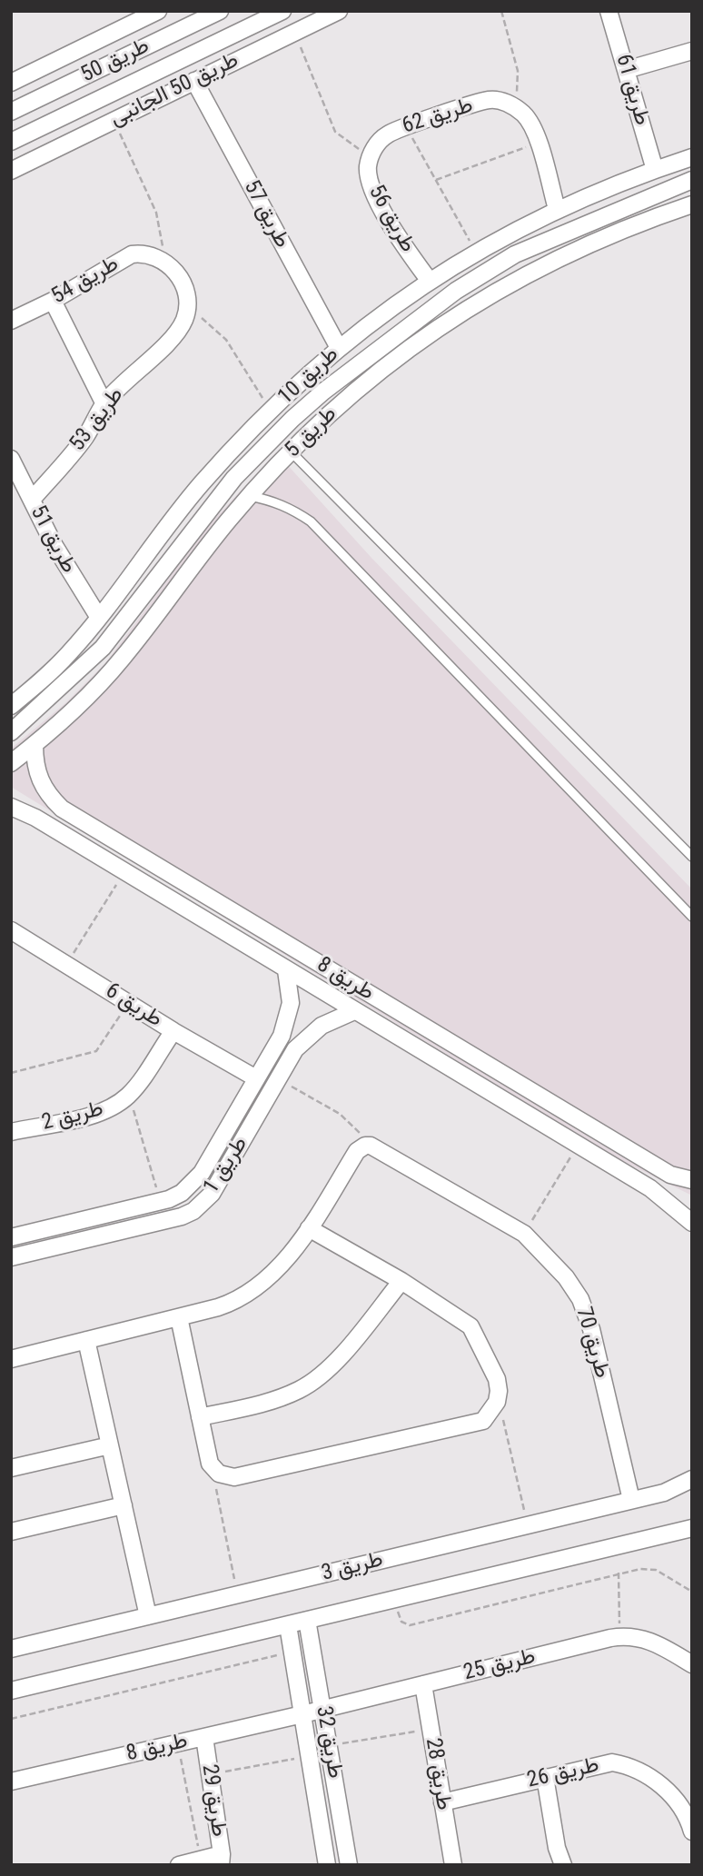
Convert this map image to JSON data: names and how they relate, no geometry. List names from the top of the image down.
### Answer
{
  "streets": {
    "street": [
      "طريق 50",
      "طريق 50 الجانبى",
      "طريق 61",
      "طريق 62",
      "طريق 57",
      "طريق 56",
      "طريق 54",
      "طريق 10",
      "طريق 53",
      "طريق 5",
      "طريق 51",
      "طريق 8",
      "طريق 6",
      "طريق 2",
      "طريق 1",
      "طريق 70",
      "طريق 3",
      "طريق 25",
      "طريق 32",
      "طريق 26",
      "طريق 28",
      "طريق 29"
    ]
  },
  "crossings": [
    ["طريق 50 الجانبى", "طريق 57"],
    ["طريق 61", "طريق 10"],
    ["طريق 62", "طريق 56"],
    ["طريق 57", "طريق 10"],
    ["طريق 56", "طريق 10"],
    ["طريق 10", "طريق 51"],
    ["طريق 53", "طريق 51"],
    ["طريق 5", "طريق 8"],
    ["طريق 8", "طريق 1"],
    ["طريق 8", "طريق 25"],
    ["طريق 8", "طريق 32"],
    ["طريق 8", "طريق 29"],
    ["طريق 6", "طريق 2"],
    ["طريق 6", "طريق 1"],
    ["طريق 70", "طريق 3"],
    ["طريق 3", "طريق 32"],
    ["طريق 25", "طريق 32"],
    ["طريق 25", "طريق 28"],
    ["طريق 26", "طريق 28"]
  ]
}
